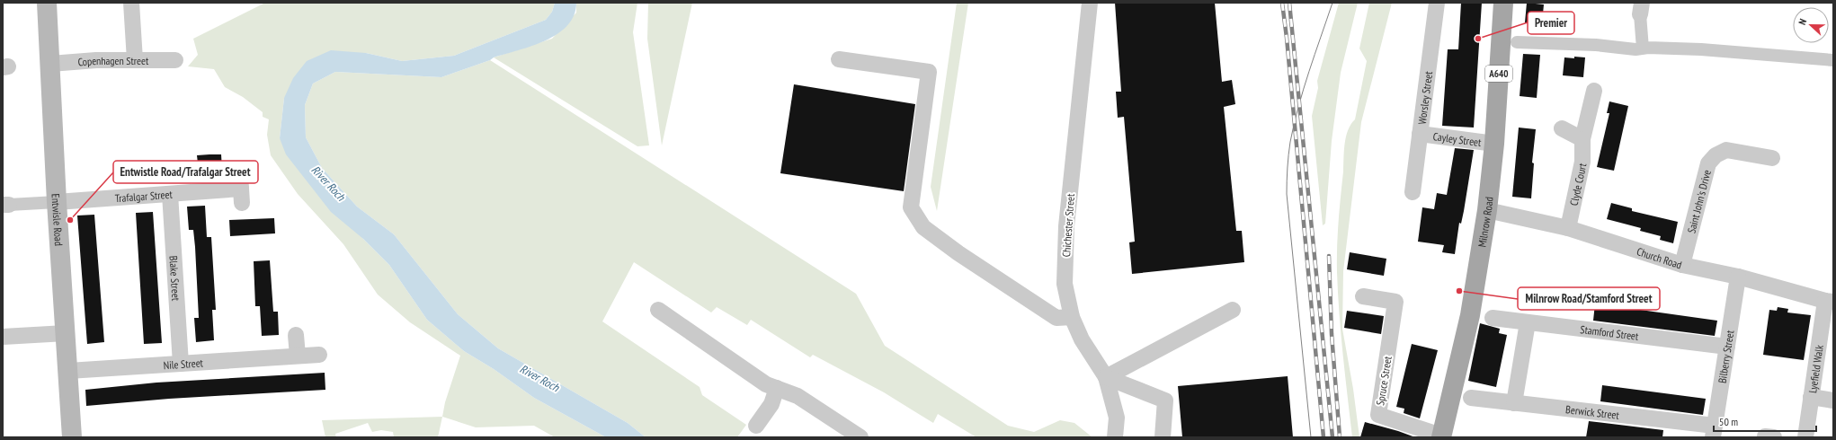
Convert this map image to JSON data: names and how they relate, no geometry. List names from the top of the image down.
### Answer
{
  "streets": {
    "main road": ["A640", "Entwisle Road", "Milnrow Road"],
    "street": [
      "Copenhagen Street",
      "Worsley Street",
      "Cayley Street",
      "Clyde Court",
      "Trafalgar Street",
      "Saint John's Drive",
      "Chichester Street",
      "Church Road",
      "Blake Street",
      "Stamford Street",
      "Bilberry Street",
      "Nile Street",
      "Lyefield Walk",
      "Spruce Street",
      "Berwick Street"
    ]
  },
  "crossings": [
    ["Copenhagen Street", "Entwisle Road"],
    ["Worsley Street", "Cayley Street"],
    ["Cayley Street", "Milnrow Road"],
    ["Clyde Court", "Church Road"],
    ["Trafalgar Street", "Entwisle Road"],
    ["Trafalgar Street", "Blake Street"],
    ["Saint John's Drive", "Church Road"],
    ["Entwisle Road", "Nile Street"],
    ["Milnrow Road", "Church Road"],
    ["Milnrow Road", "Spruce Street"],
    ["Church Road", "Bilberry Street"],
    ["Church Road", "Lyefield Walk"],
    ["Blake Street", "Nile Street"],
    ["Stamford Street", "Bilberry Street"],
    ["Bilberry Street", "Berwick Street"]
  ],
  "water": ["River Roch"],
  "places": ["Premier", "Entwistle Road/Trafalgar Street", "Milnrow Road/Stamford Street"],
  "scale_bar": "50 m",
  "north": "left"
}
